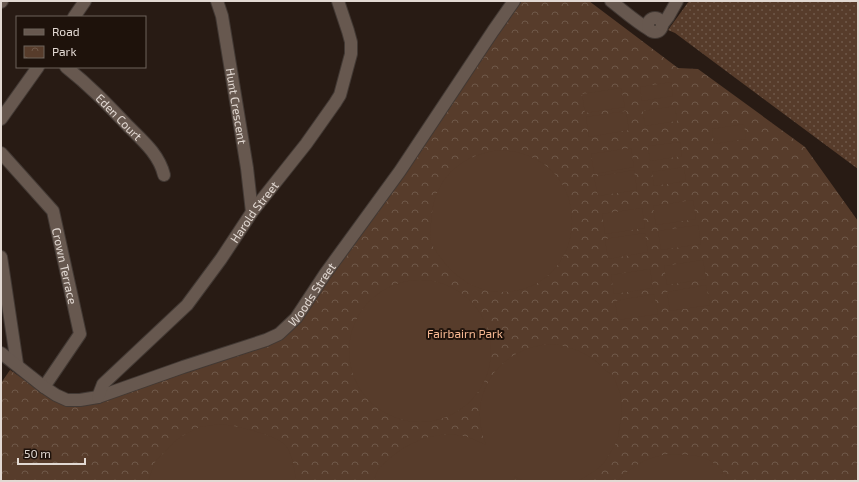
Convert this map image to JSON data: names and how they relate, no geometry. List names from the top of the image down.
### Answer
{
  "streets": {
    "street": [
      "Hunt Crescent",
      "Eden Court",
      "Harold Street",
      "Crown Terrace",
      "Woods Street"
    ]
  },
  "crossings": [
    ["Hunt Crescent", "Harold Street"],
    ["Harold Street", "Woods Street"],
    ["Crown Terrace", "Woods Street"]
  ],
  "parks": ["Fairbairn Park"],
  "legend": ["Road", "Park"],
  "scale_bar": "50 m"
}
